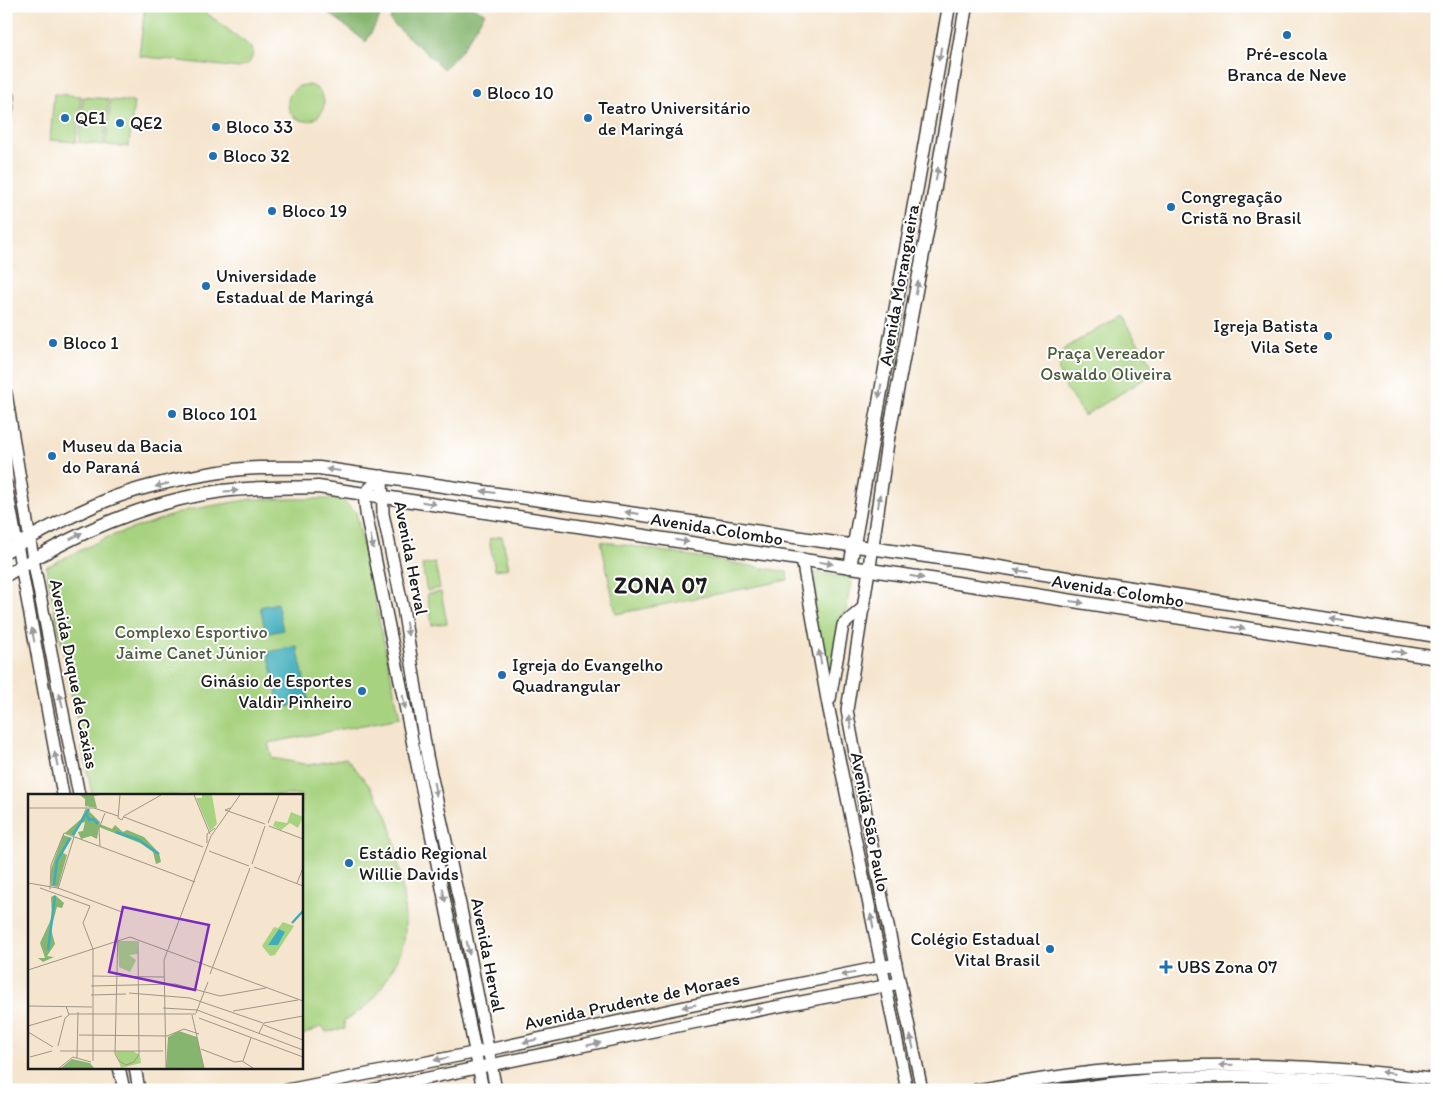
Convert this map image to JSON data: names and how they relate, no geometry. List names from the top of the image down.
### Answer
{
  "streets": {
    "main road": [
      "Avenida Morangueira",
      "Avenida Colombo",
      "Avenida Herval",
      "Avenida Duque de Caxias",
      "Avenida São Paulo",
      "Avenida Prudente de Moraes"
    ]
  },
  "crossings": [
    ["Avenida Morangueira", "Avenida Colombo"],
    ["Avenida Morangueira", "Avenida São Paulo"],
    ["Avenida Colombo", "Avenida Herval"],
    ["Avenida Colombo", "Avenida Duque de Caxias"],
    ["Avenida Colombo", "Avenida São Paulo"],
    ["Avenida Herval", "Avenida Prudente de Moraes"],
    ["Avenida São Paulo", "Avenida Prudente de Moraes"]
  ],
  "one_way": ["Avenida São Paulo"],
  "districts": ["ZONA 07"],
  "parks": ["Praça Vereador Oswaldo Oliveira", "Complexo Esportivo Jaime Canet Júnior"],
  "places": {
    "other": [
      "Pré-escola Branca de Neve",
      "Bloco 10",
      "QE1",
      "Teatro Universitário de Maringá",
      "QE2",
      "Bloco 33",
      "Bloco 32",
      "Congregação Cristã no Brasil",
      "Bloco 19",
      "Universidade Estadual de Maringá",
      "Igreja Batista Vila Sete",
      "Bloco 1",
      "Bloco 101",
      "Museu da Bacia do Paraná",
      "Igreja do Evangelho Quadrangular",
      "Ginásio de Esportes Valdir Pinheiro",
      "Estádio Regional Willie Davids",
      "Colégio Estadual Vital Brasil"
    ],
    "health": ["UBS Zona 07"]
  }
}
